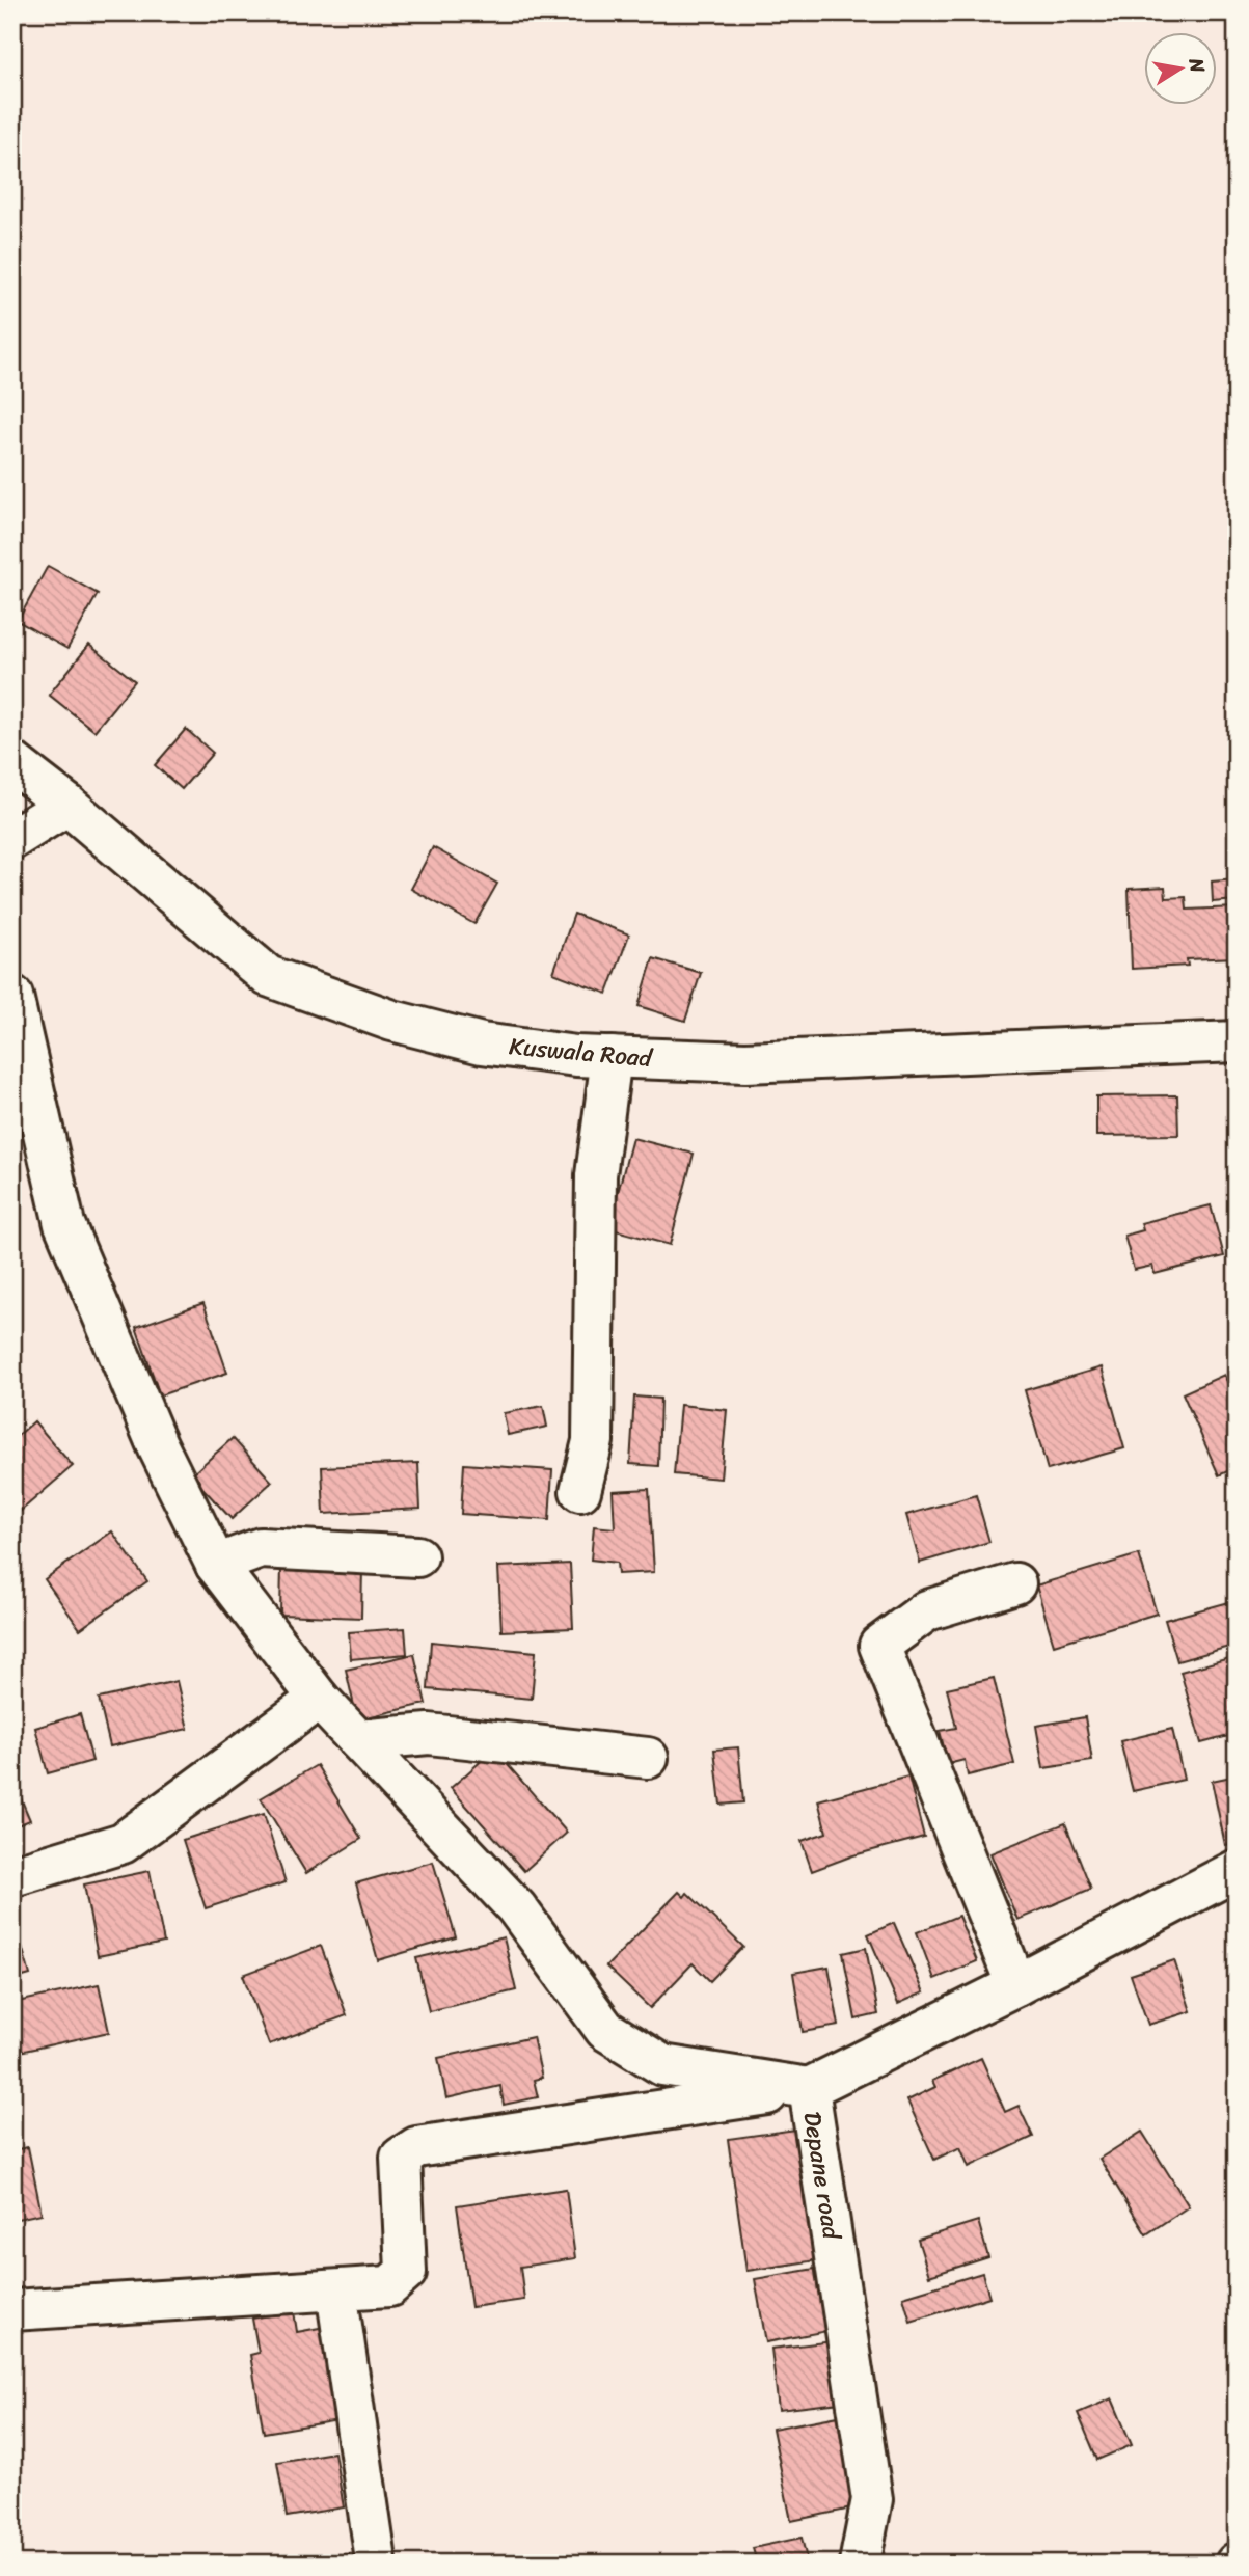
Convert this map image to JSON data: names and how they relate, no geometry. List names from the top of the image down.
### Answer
{
  "streets": {
    "street": ["Kuswala Road", "Depane road"]
  },
  "north": "right"
}
